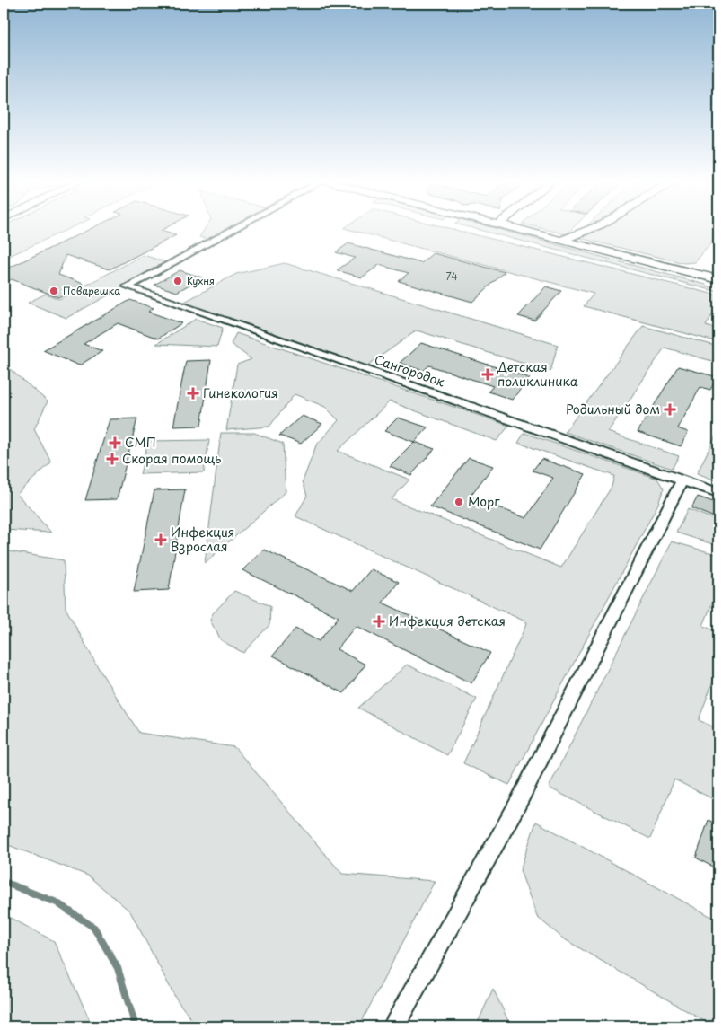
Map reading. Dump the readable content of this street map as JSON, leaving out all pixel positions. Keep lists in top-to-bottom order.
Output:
{
  "streets": {
    "street": ["Сангородок"]
  },
  "places": {
    "other": ["Кухня", "Поварешка", "Морг"],
    "health": [
      "Детская поликлиника",
      "Гинекология",
      "Родильный дом",
      "СМП",
      "Скорая помощь",
      "Инфекция Взрослая",
      "Инфекция детская"
    ]
  },
  "house_numbers": ["74"]
}
